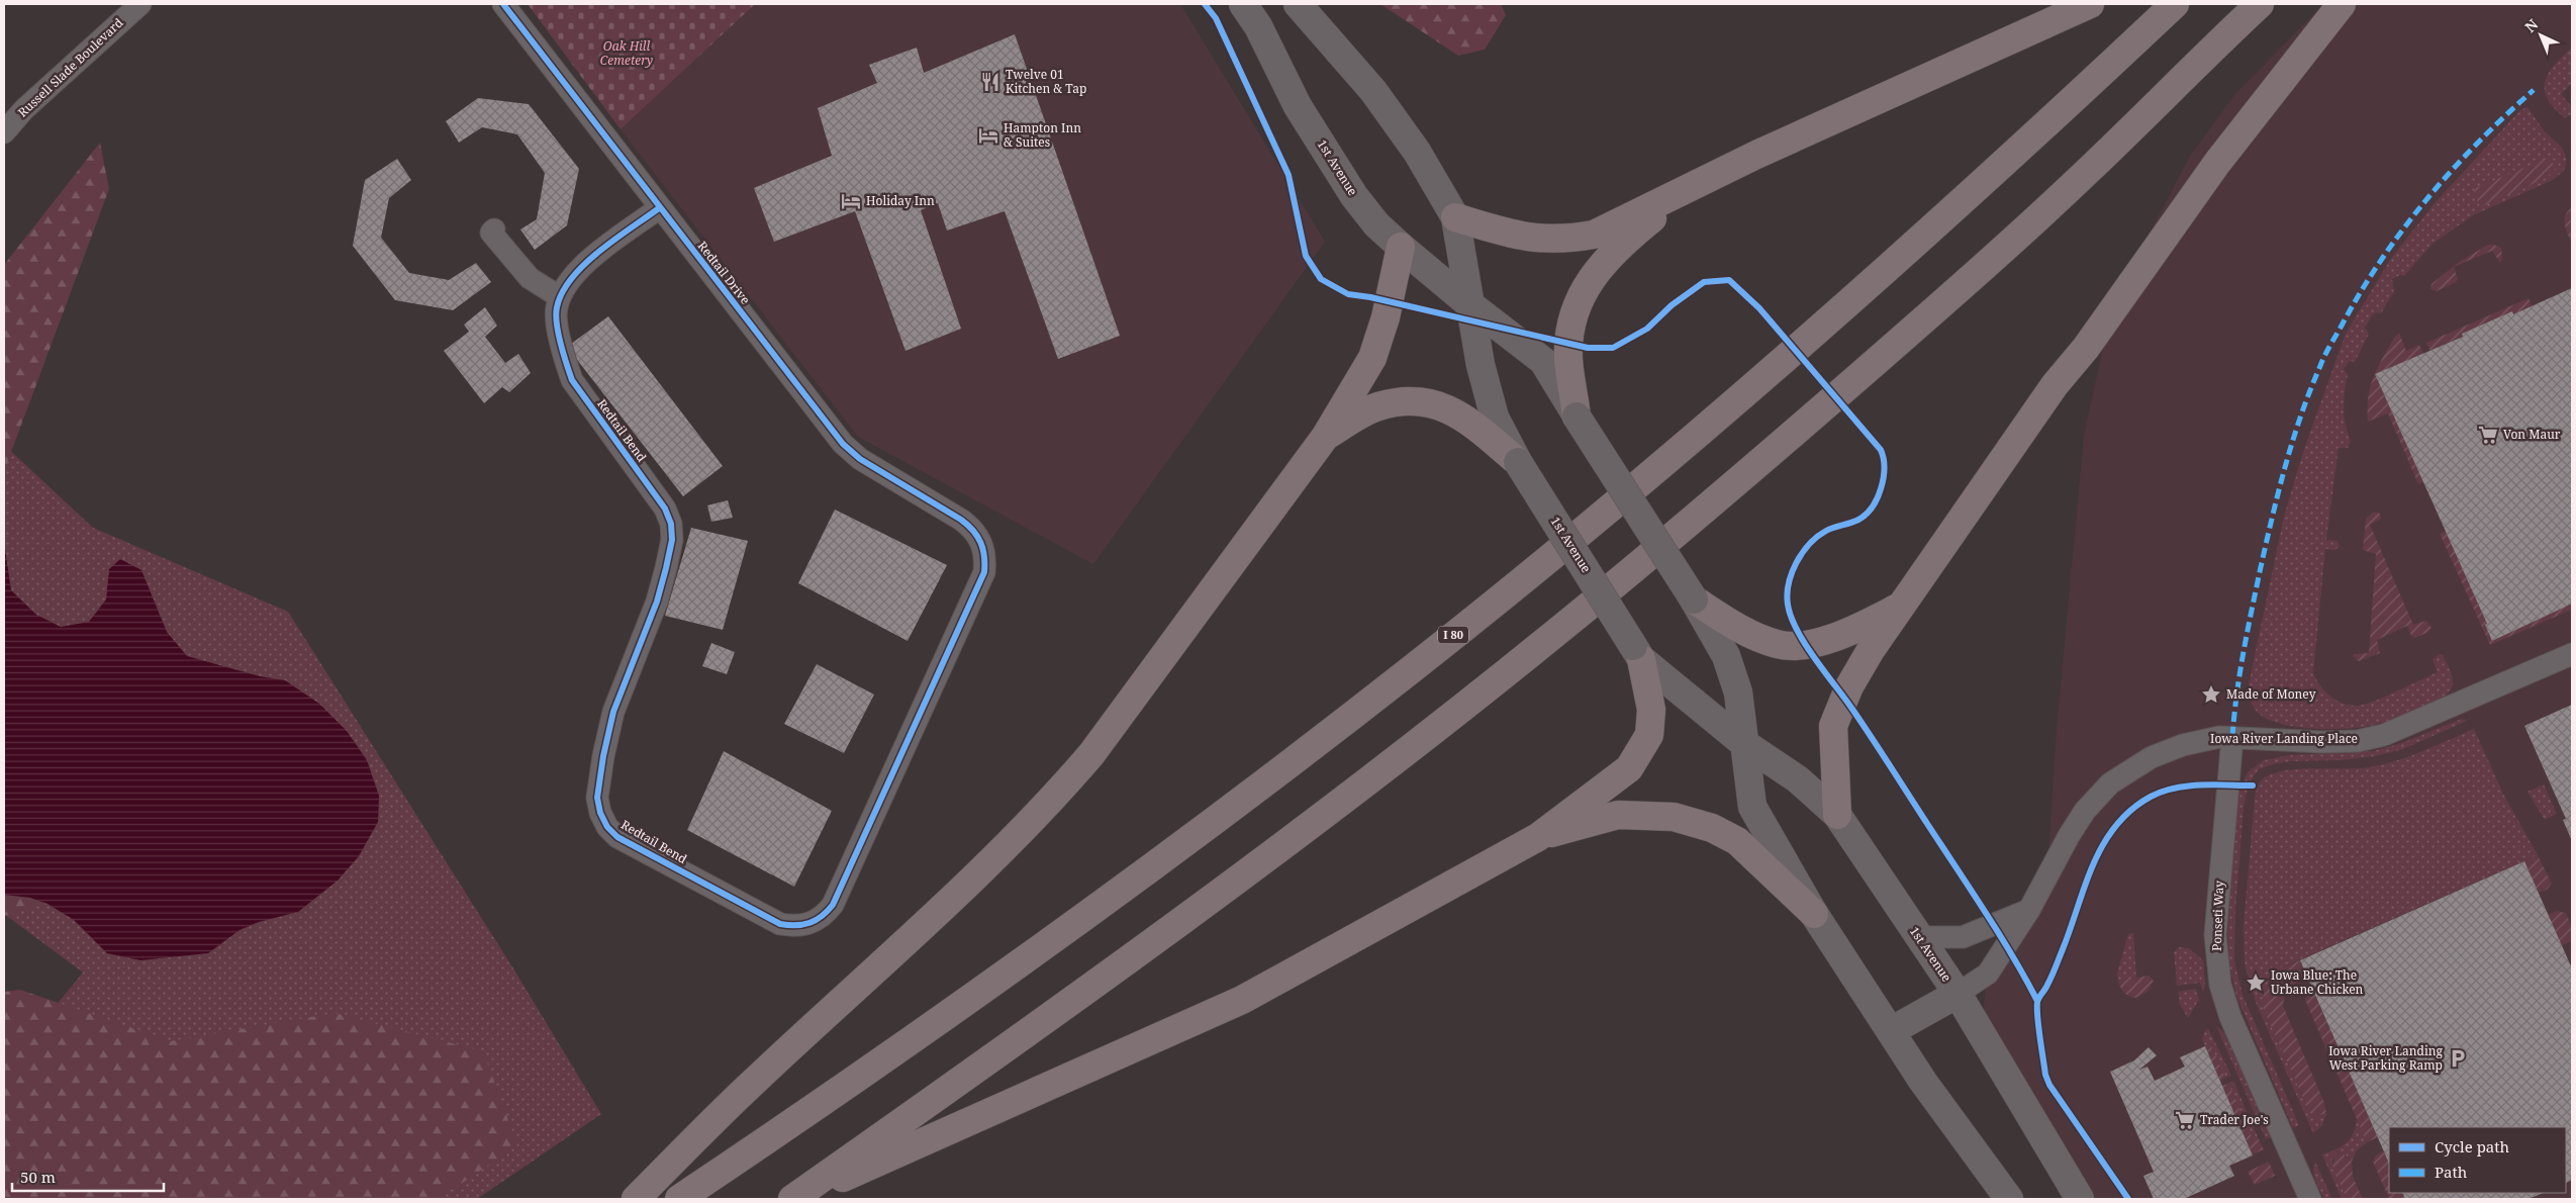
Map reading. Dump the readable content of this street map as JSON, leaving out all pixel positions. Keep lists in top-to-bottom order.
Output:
{
  "streets": {
    "highway": ["I 80"],
    "main road": ["1st Avenue"],
    "street": [
      "Russell Slade Boulevard",
      "Redtail Drive",
      "Redtail Bend",
      "Iowa River Landing Place",
      "Ponseti Way"
    ]
  },
  "crossings": [
    ["1st Avenue", "Iowa River Landing Place"],
    ["Redtail Drive", "Redtail Bend"],
    ["Iowa River Landing Place", "Ponseti Way"]
  ],
  "parks": ["Oak Hill Cemetery"],
  "places": {
    "restaurant": ["Twelve 01 Kitchen & Tap"],
    "hotel": ["Hampton Inn & Suites", "Holiday Inn"],
    "supermarket": ["Von Maur", "Trader Joe's"],
    "place": ["Made of Money", "Iowa Blue: The Urbane Chicken"],
    "parking": ["Iowa River Landing West Parking Ramp"]
  },
  "legend": ["Cycle path", "Path"],
  "scale_bar": "50 m",
  "north": "top left"
}
